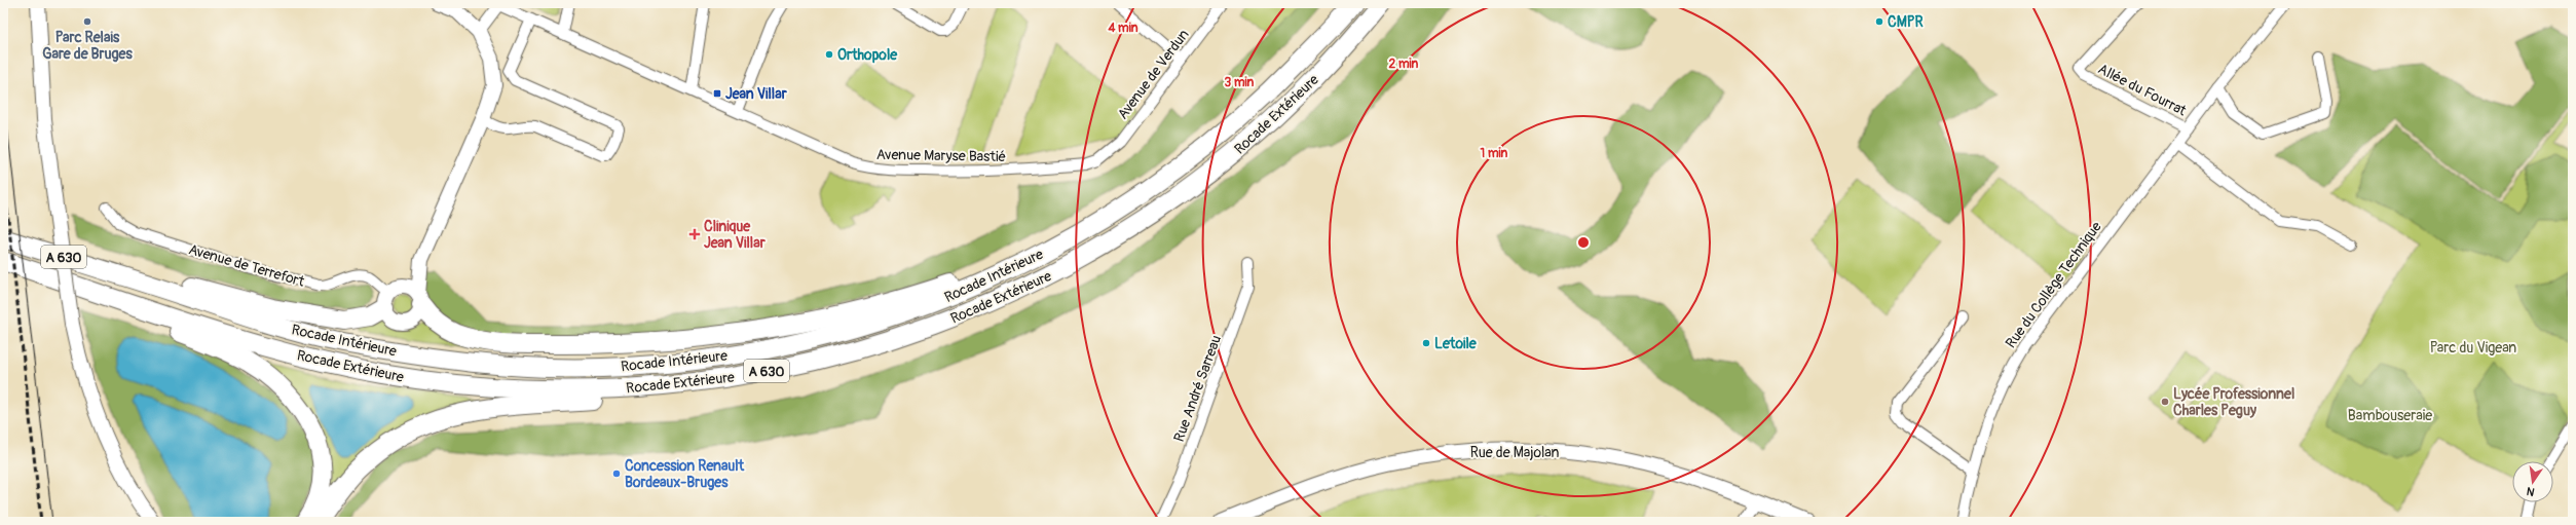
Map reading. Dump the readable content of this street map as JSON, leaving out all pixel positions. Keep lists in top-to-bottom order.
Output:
{
  "streets": {
    "highway": ["Rocade Extérieure", "A 630", "Rocade Intérieure"],
    "main road": ["Rue de Majolan"],
    "street": [
      "Avenue de Verdun",
      "Allée du Fourrat",
      "Avenue Maryse Bastié",
      "Avenue de Terrefort",
      "Rue du Collège Technique",
      "Rue André Sarreau"
    ]
  },
  "crossings": [
    ["Avenue de Verdun", "Avenue Maryse Bastié"],
    ["Allée du Fourrat", "Rue du Collège Technique"]
  ],
  "parks": ["Parc du Vigean", "Bambouseraie"],
  "places": {
    "other": [
      "Parc Relais Gare de Bruges",
      "CMPR",
      "Orthopole",
      "Letoile",
      "Lycée Professionnel Charles Peguy",
      "Concession Renault Bordeaux-Bruges"
    ],
    "transit": ["Jean Villar"],
    "health": ["Clinique Jean Villar"]
  },
  "north": "bottom",
  "rings": [
    "4 min",
    "2 min",
    "3 min",
    "1 min"
  ]
}
